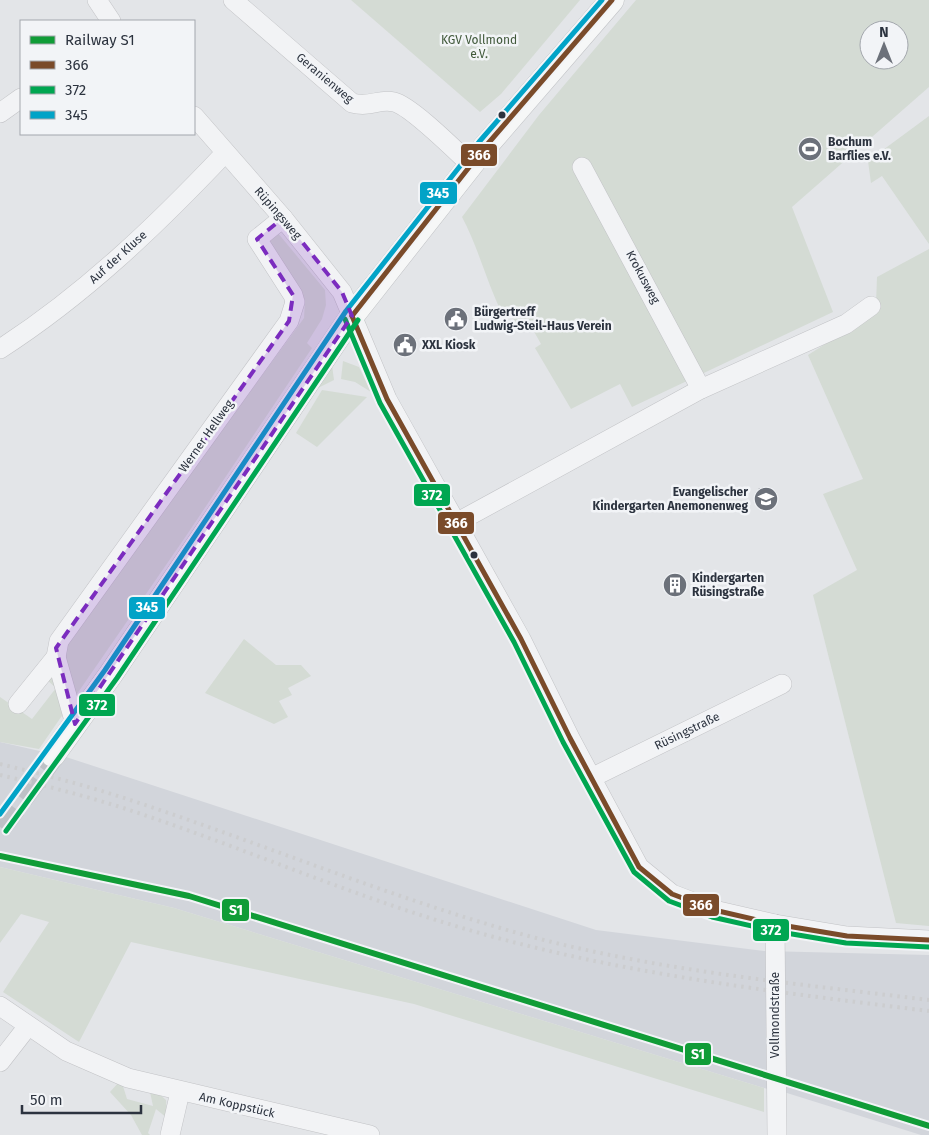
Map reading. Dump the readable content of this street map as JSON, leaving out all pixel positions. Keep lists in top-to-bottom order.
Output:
{
  "streets": {
    "street": [
      "Geranienweg",
      "Rüpingsweg",
      "Auf der Kluse",
      "Krokusweg",
      "Werner Hellweg",
      "Rüsingstraße",
      "Vollmondstraße",
      "Am Koppstück"
    ]
  },
  "crossings": [
    ["Rüpingsweg", "Auf der Kluse"],
    ["Rüpingsweg", "Werner Hellweg"]
  ],
  "parks": ["KGV Vollmond e.V."],
  "places": {
    "sports": ["Bochum Barflies e.V."],
    "public building": ["Bürgertreff Ludwig-Steil-Haus Verein", "XXL Kiosk"],
    "school or university": ["Evangelischer Kindergarten Anemonenweg"],
    "building": ["Kindergarten Rüsingstraße"]
  },
  "lines": [
    "transit line 366",
    "transit line 345",
    "transit line 372",
    "rail line S1"
  ],
  "legend": [
    "Railway S1",
    "366",
    "372",
    "345"
  ],
  "scale_bar": "50 m",
  "north": "top"
}
